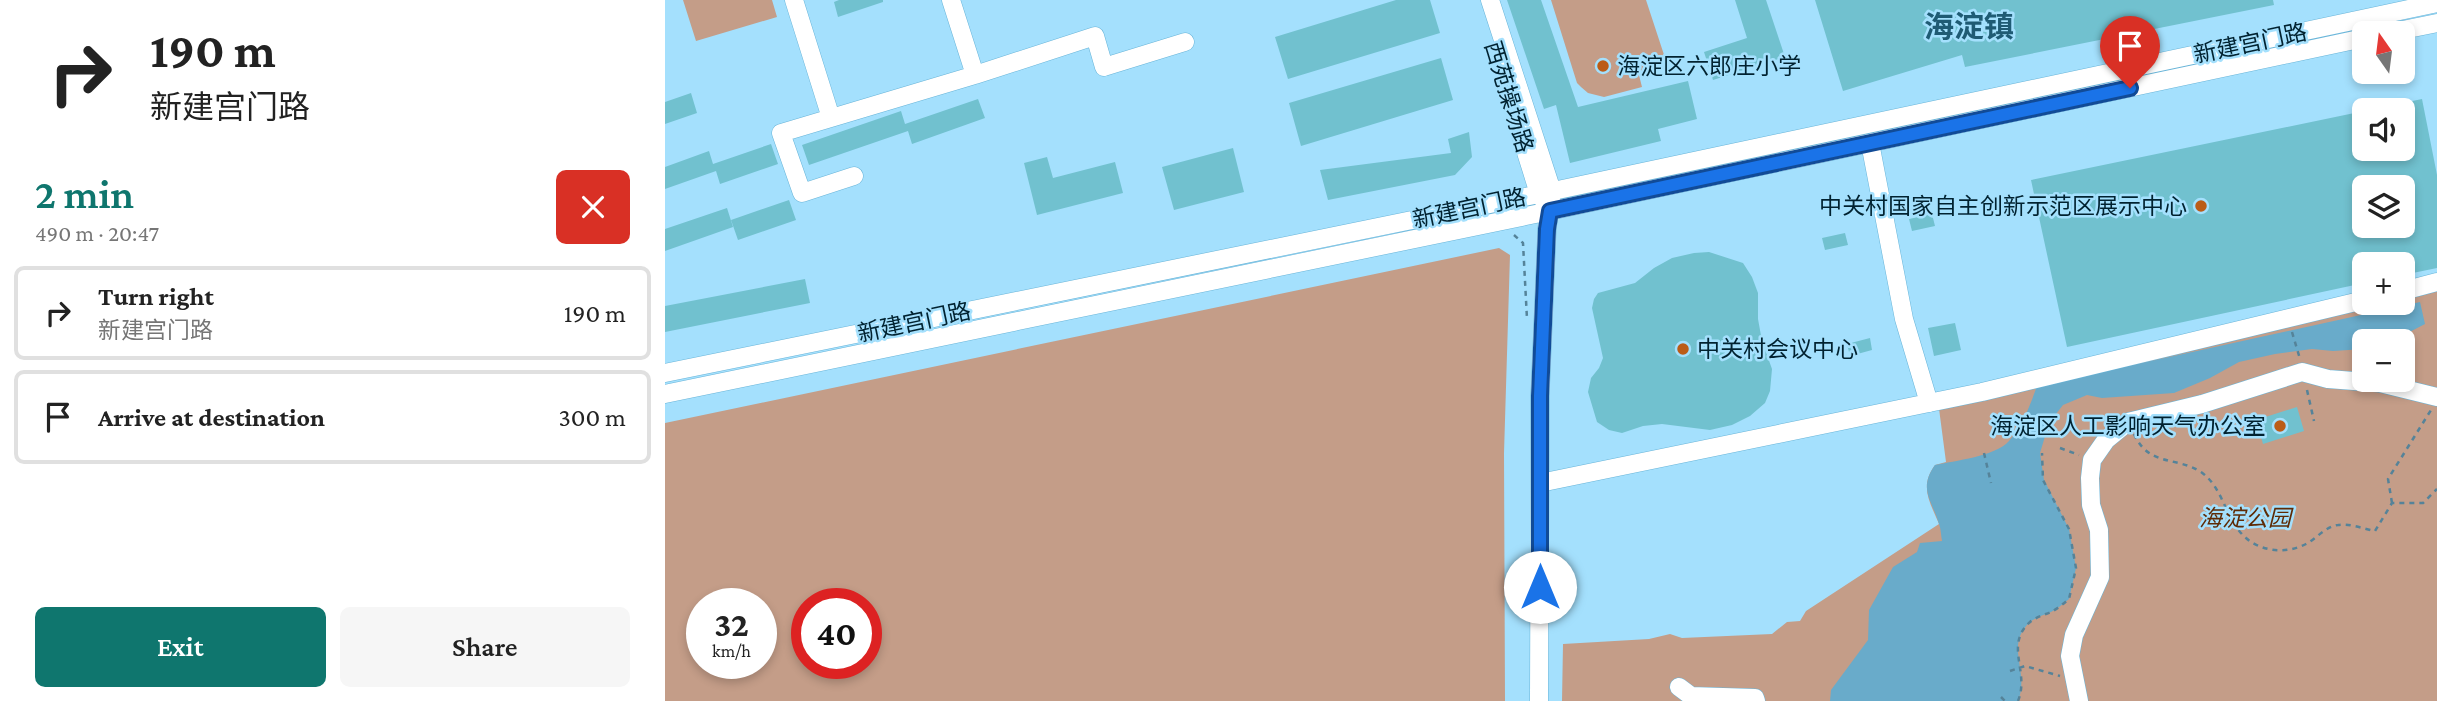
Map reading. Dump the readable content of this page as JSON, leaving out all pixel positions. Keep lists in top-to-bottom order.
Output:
{
  "streets": {
    "street": ["新建宫门路", "西苑操场路"]
  },
  "crossings": [
    ["新建宫门路", "西苑操场路"]
  ],
  "districts": ["海淀镇"],
  "parks": ["海淀公园"],
  "places": [
    "海淀区六郎庄小学",
    "中关村国家自主创新示范区展示中心",
    "中关村会议中心",
    "海淀区人工影响天气办公室"
  ],
  "north": "top",
  "page": {
    "turn": ["190 m", "新建宫门路"],
    "map_buttons": ["+", "−"],
    "heading": ["2 min", "490 m · 20:47"],
    "list": [
      {
        "name": "Turn right",
        "note": "新建宫门路",
        "value": "190 m"
      },
      {
        "name": "Arrive at destination",
        "value": "300 m"
      }
    ],
    "speed": "32 km/h",
    "limit": "40",
    "buttons": ["Exit", "Share"]
  }
}
